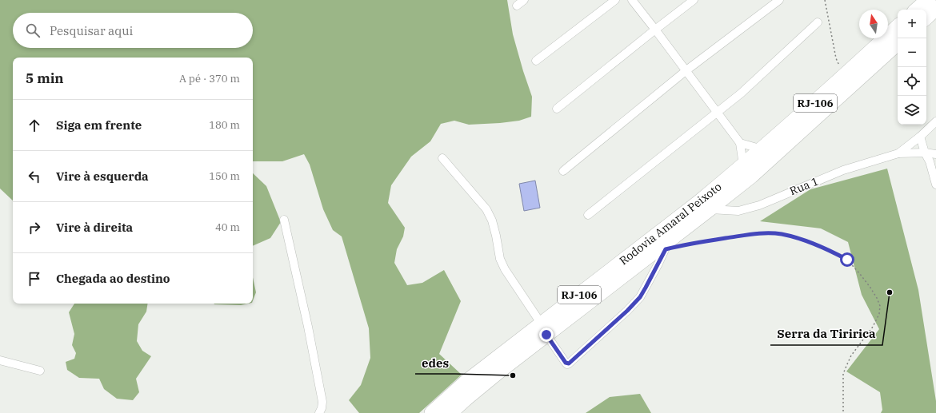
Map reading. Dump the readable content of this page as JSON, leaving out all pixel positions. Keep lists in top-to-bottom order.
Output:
{
  "streets": {
    "highway": ["RJ-106", "Rodovia Amaral Peixoto"],
    "street": ["Rua 1"]
  },
  "crossings": [
    ["Rua 1", "Rodovia Amaral Peixoto"]
  ],
  "places": ["Serra da Tiririca", "edes"],
  "north": "top",
  "page": {
    "map_buttons": ["+", "−"],
    "search": "Pesquisar aqui",
    "heading": ["5 min", "A pé · 370 m"],
    "list": [
      ["Siga em frente", "180 m"],
      ["Vire à esquerda", "150 m"],
      ["Vire à direita", "40 m"],
      "Chegada ao destino"
    ]
  }
}
